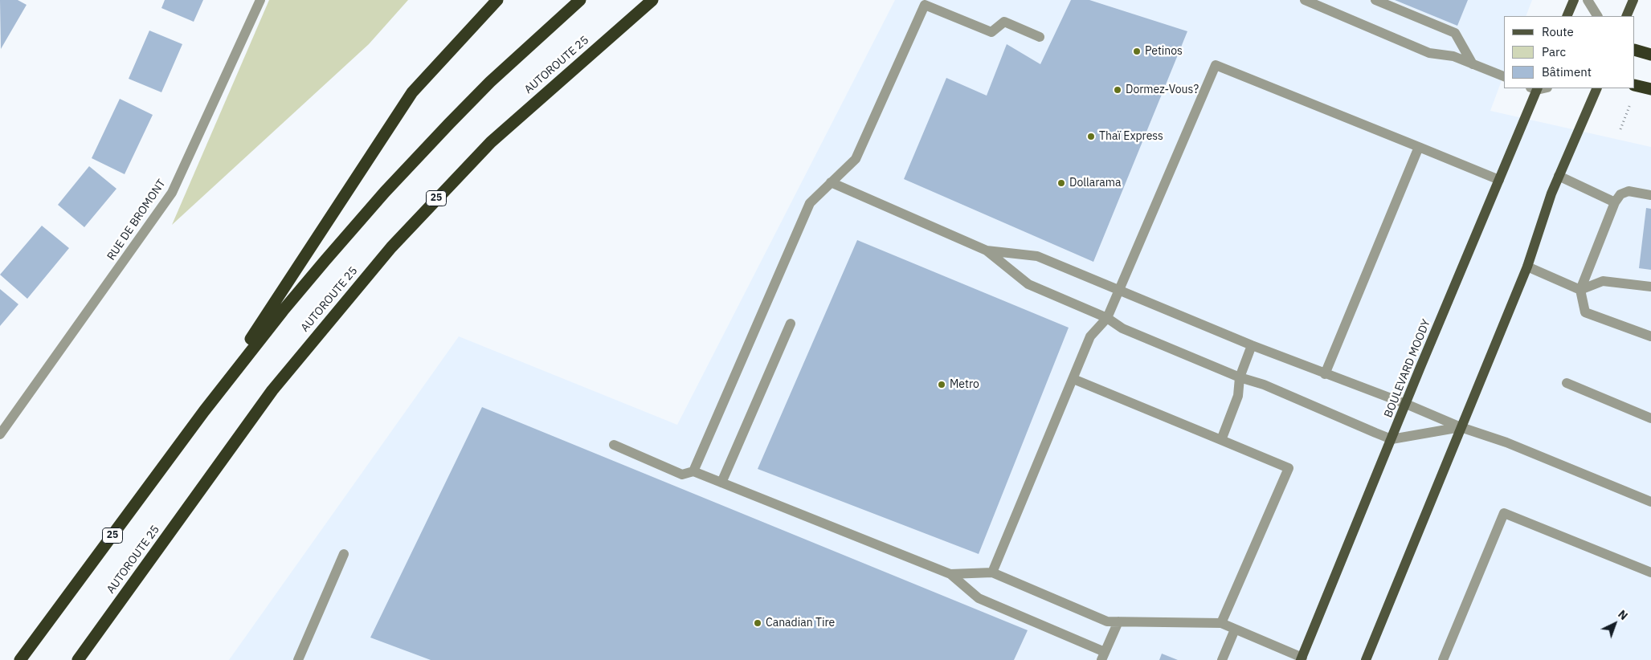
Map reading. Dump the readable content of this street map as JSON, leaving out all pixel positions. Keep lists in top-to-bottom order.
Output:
{
  "streets": {
    "highway": ["AUTOROUTE 25", "25"],
    "main road": ["BOULEVARD MOODY"],
    "street": ["RUE DE BROMONT"]
  },
  "places": [
    "Petinos",
    "Dormez-Vous?",
    "Thaï Express",
    "Dollarama",
    "Metro",
    "Canadian Tire"
  ],
  "legend": ["Route", "Parc", "Bâtiment"],
  "north": "top right"
}
